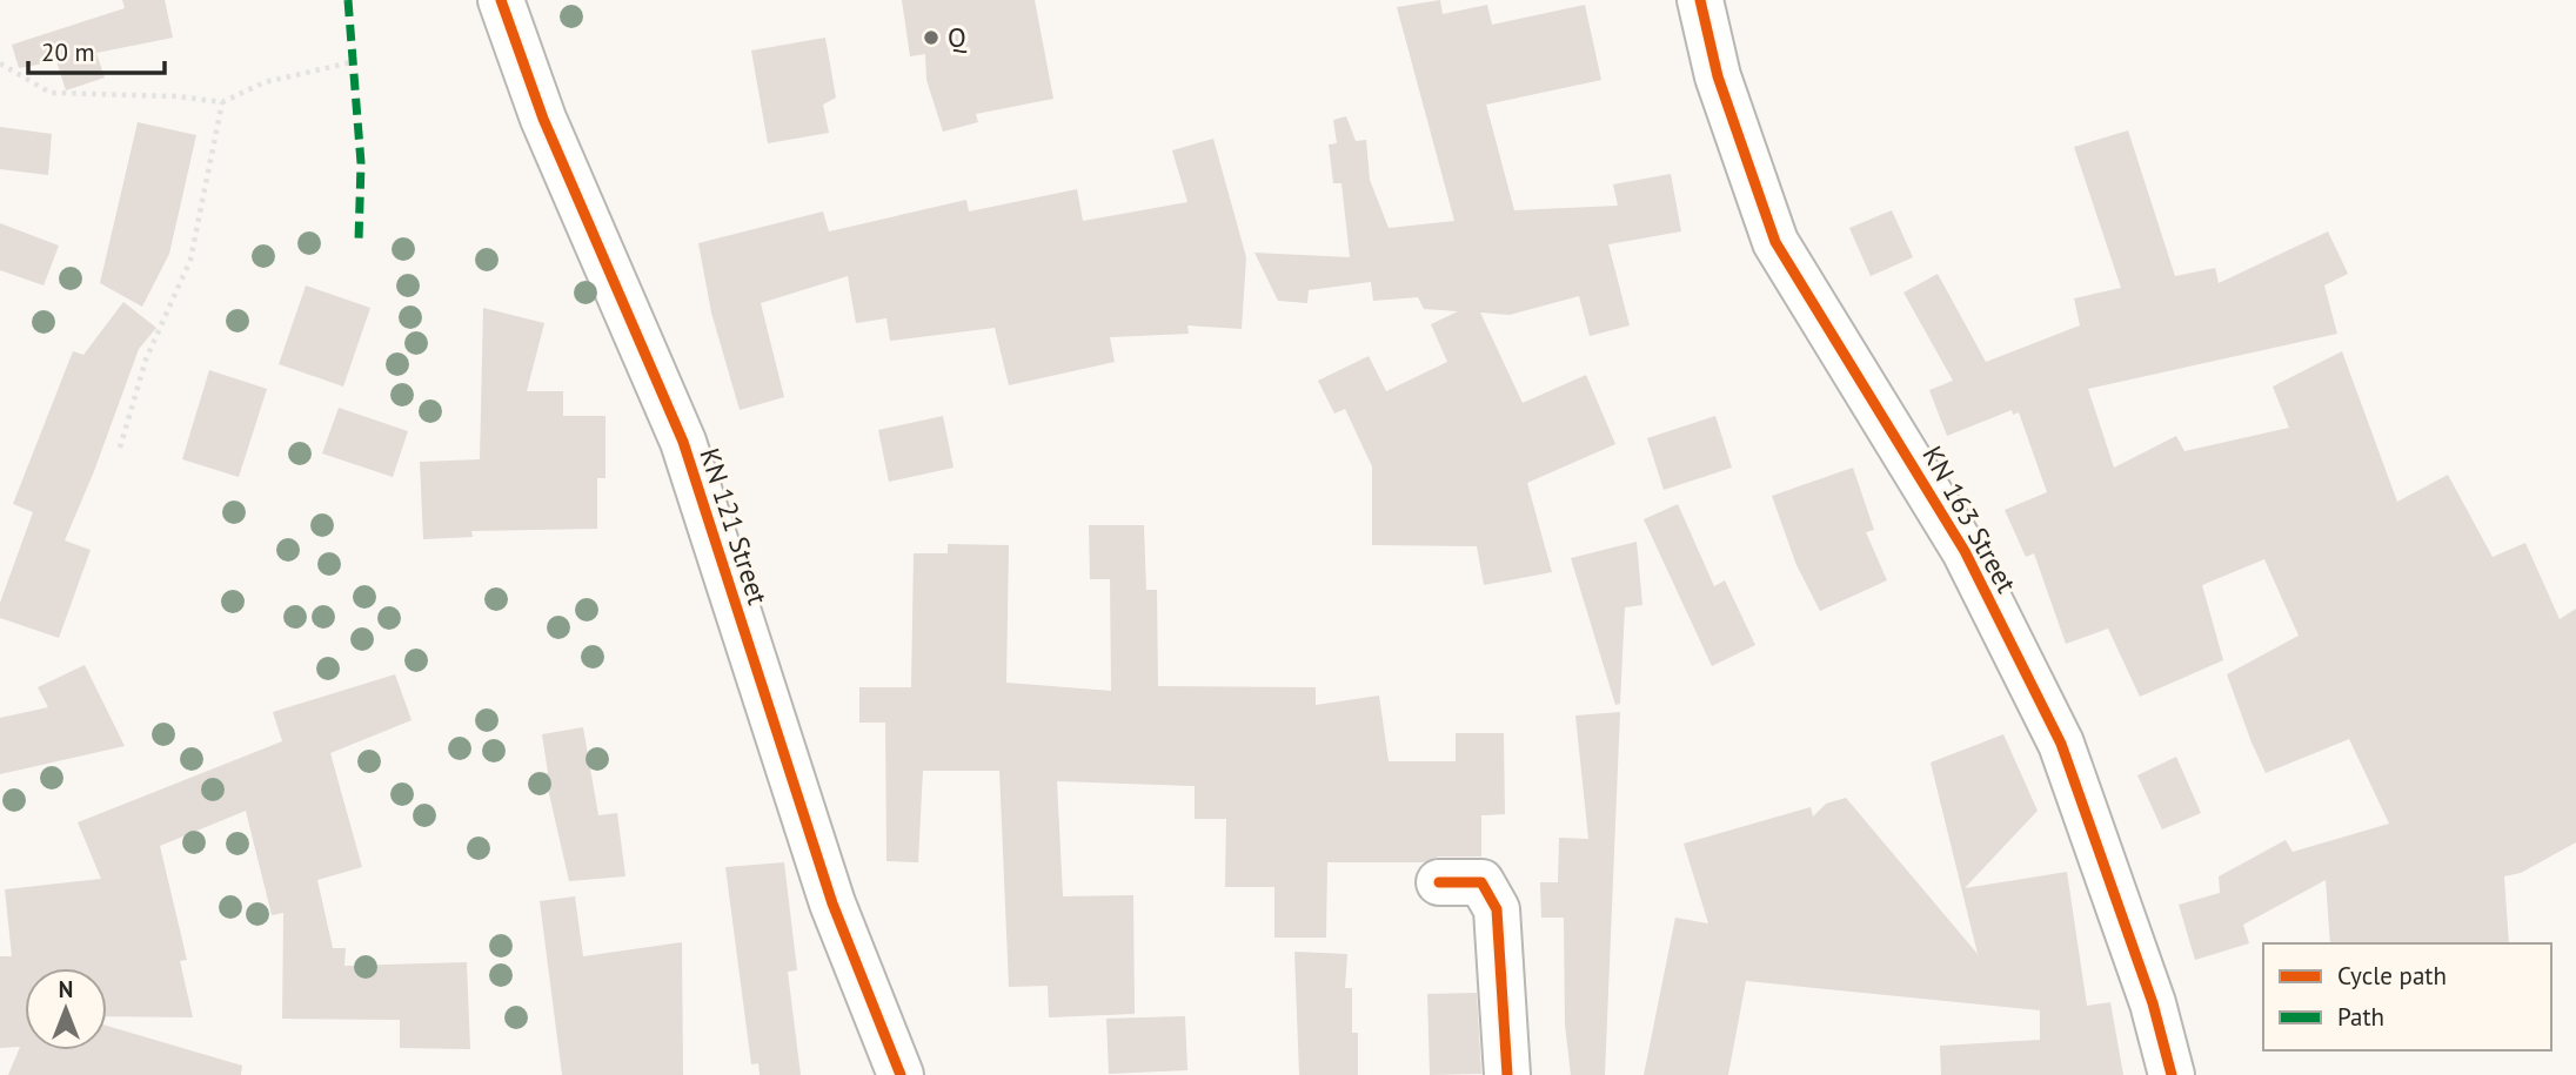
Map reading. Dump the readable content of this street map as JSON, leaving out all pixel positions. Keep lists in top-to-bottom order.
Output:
{
  "streets": {
    "street": ["KN 163 Street", "KN 121 Street"]
  },
  "places": ["Q"],
  "legend": ["Cycle path", "Path"],
  "scale_bar": "20 m",
  "north": "top"
}
